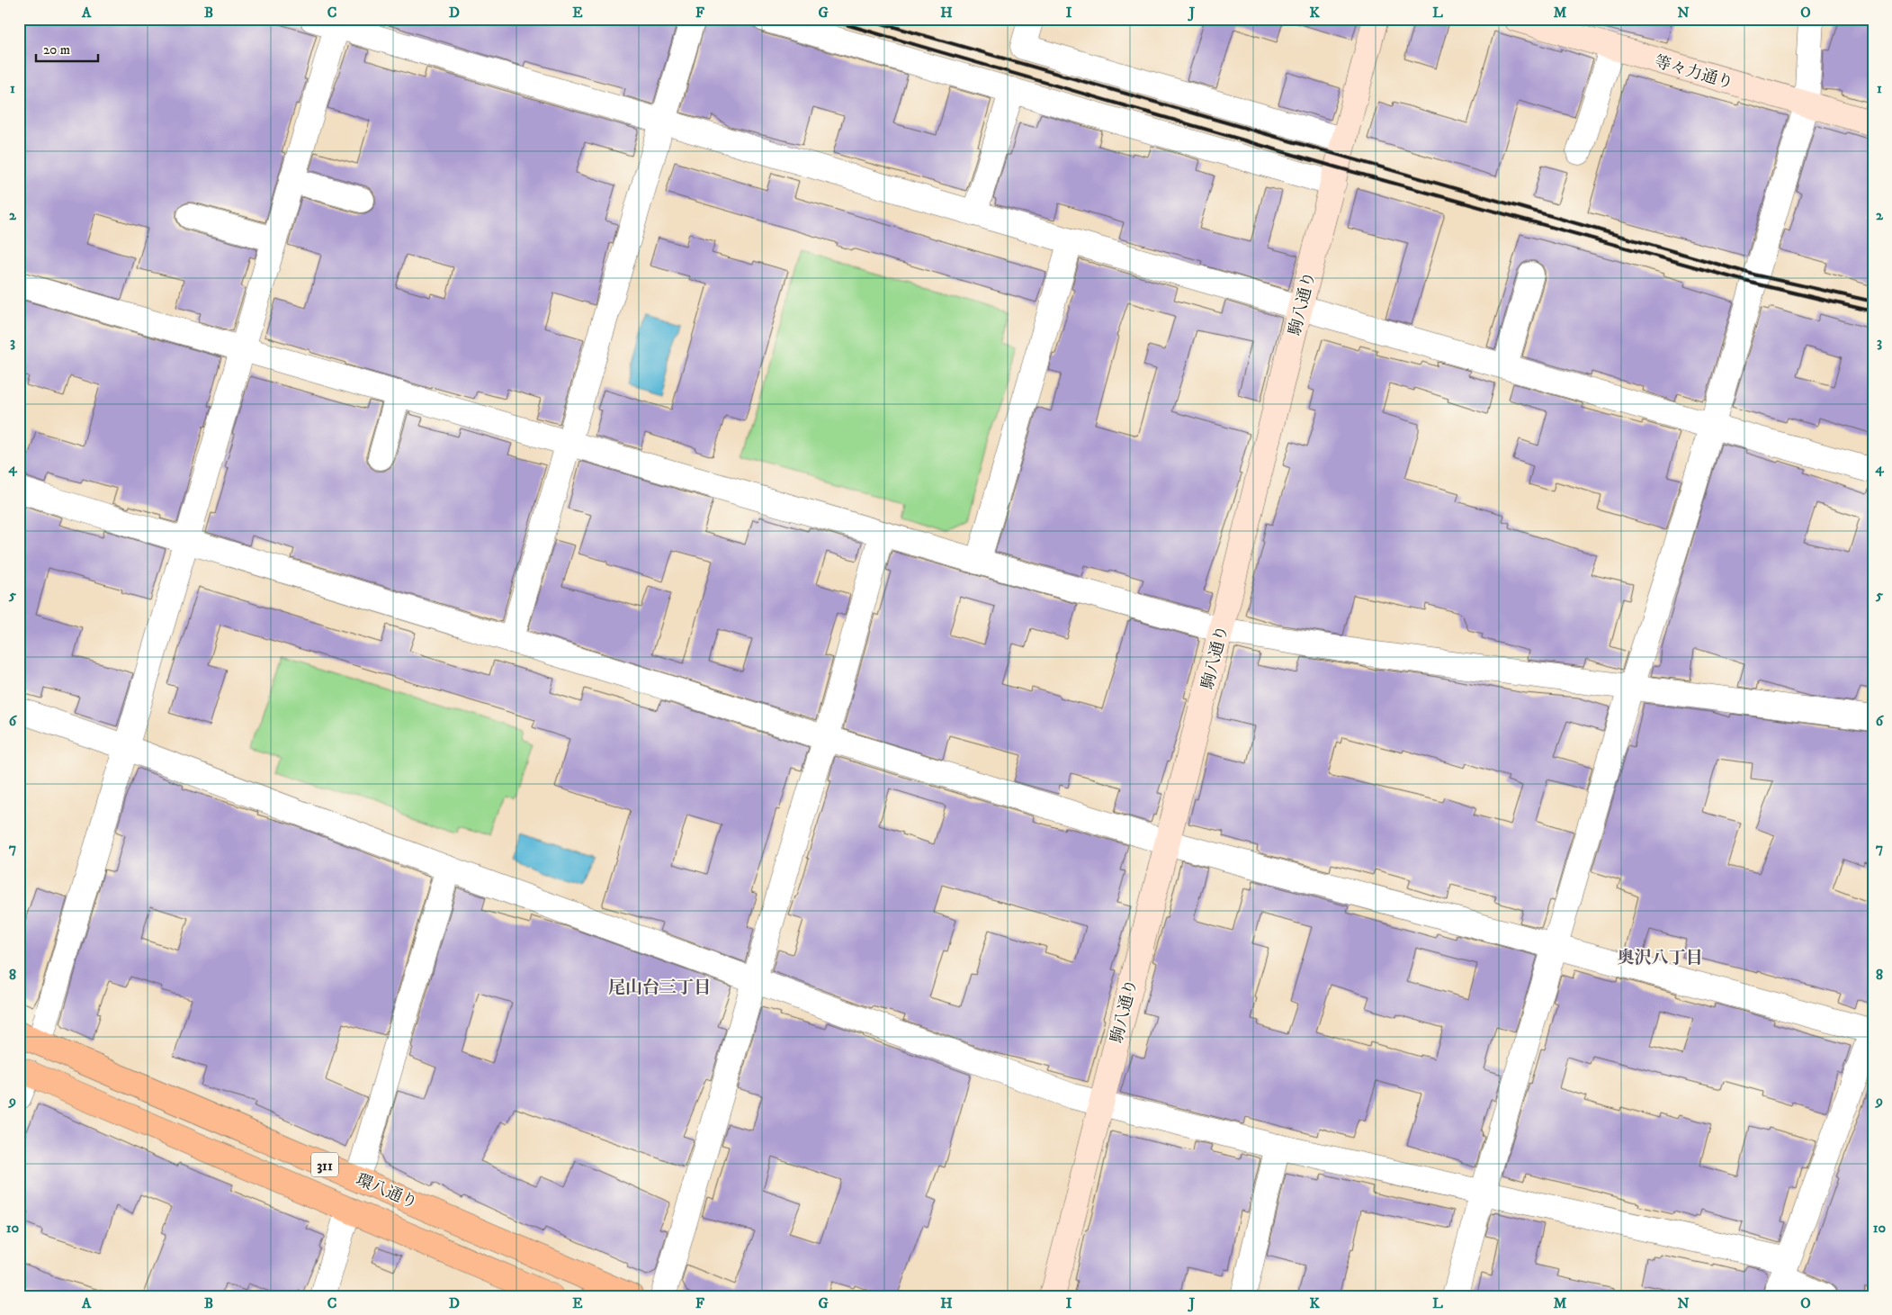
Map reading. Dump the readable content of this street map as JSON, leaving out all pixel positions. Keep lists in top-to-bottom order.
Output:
{
  "streets": {
    "main road": ["311", "環八通り"],
    "street": ["等々力通り", "駒八通り"]
  },
  "districts": ["奥沢八丁目", "尾山台三丁目"],
  "scale_bar": "20 m",
  "grid": {
    "columns": [
      "A",
      "B",
      "C",
      "D",
      "E",
      "F",
      "G",
      "H",
      "I",
      "J",
      "K",
      "L",
      "M",
      "N",
      "O"
    ],
    "rows": [
      "1",
      "2",
      "3",
      "4",
      "5",
      "6",
      "7",
      "8",
      "9",
      "10"
    ]
  }
}
